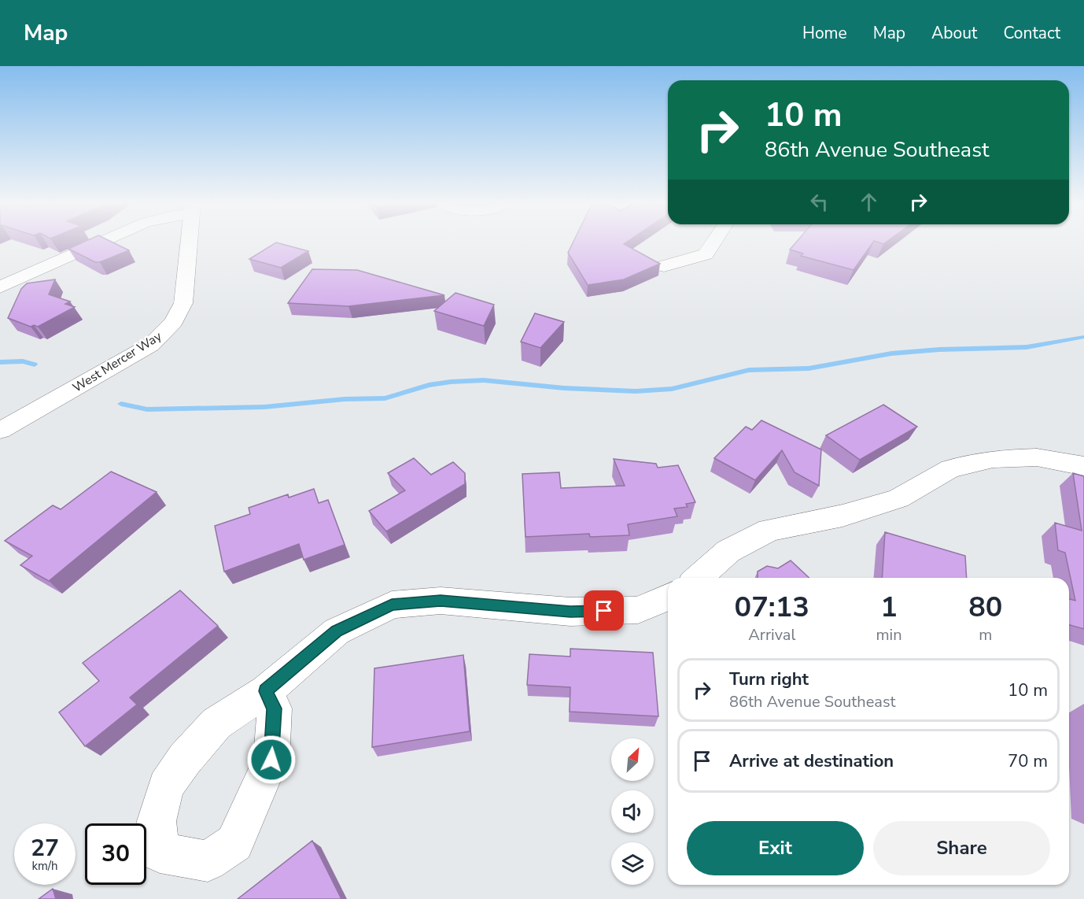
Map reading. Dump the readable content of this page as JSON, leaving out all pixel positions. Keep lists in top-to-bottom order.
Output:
{
  "streets": {
    "street": ["West Mercer Way"]
  },
  "north": "top right",
  "page": {
    "header": "Map",
    "nav": [
      "Home",
      "Map",
      "About",
      "Contact"
    ],
    "turn": ["10 m", "86th Avenue Southeast"],
    "eta": [
      "07:13",
      "Arrival",
      "1",
      "min",
      "80",
      "m"
    ],
    "list": [
      {
        "name": "Turn right",
        "note": "86th Avenue Southeast",
        "value": "10 m"
      },
      {
        "name": "Arrive at destination",
        "value": "70 m"
      }
    ],
    "buttons": ["Exit", "Share"],
    "speed": "27 km/h",
    "limit": "30"
  }
}
